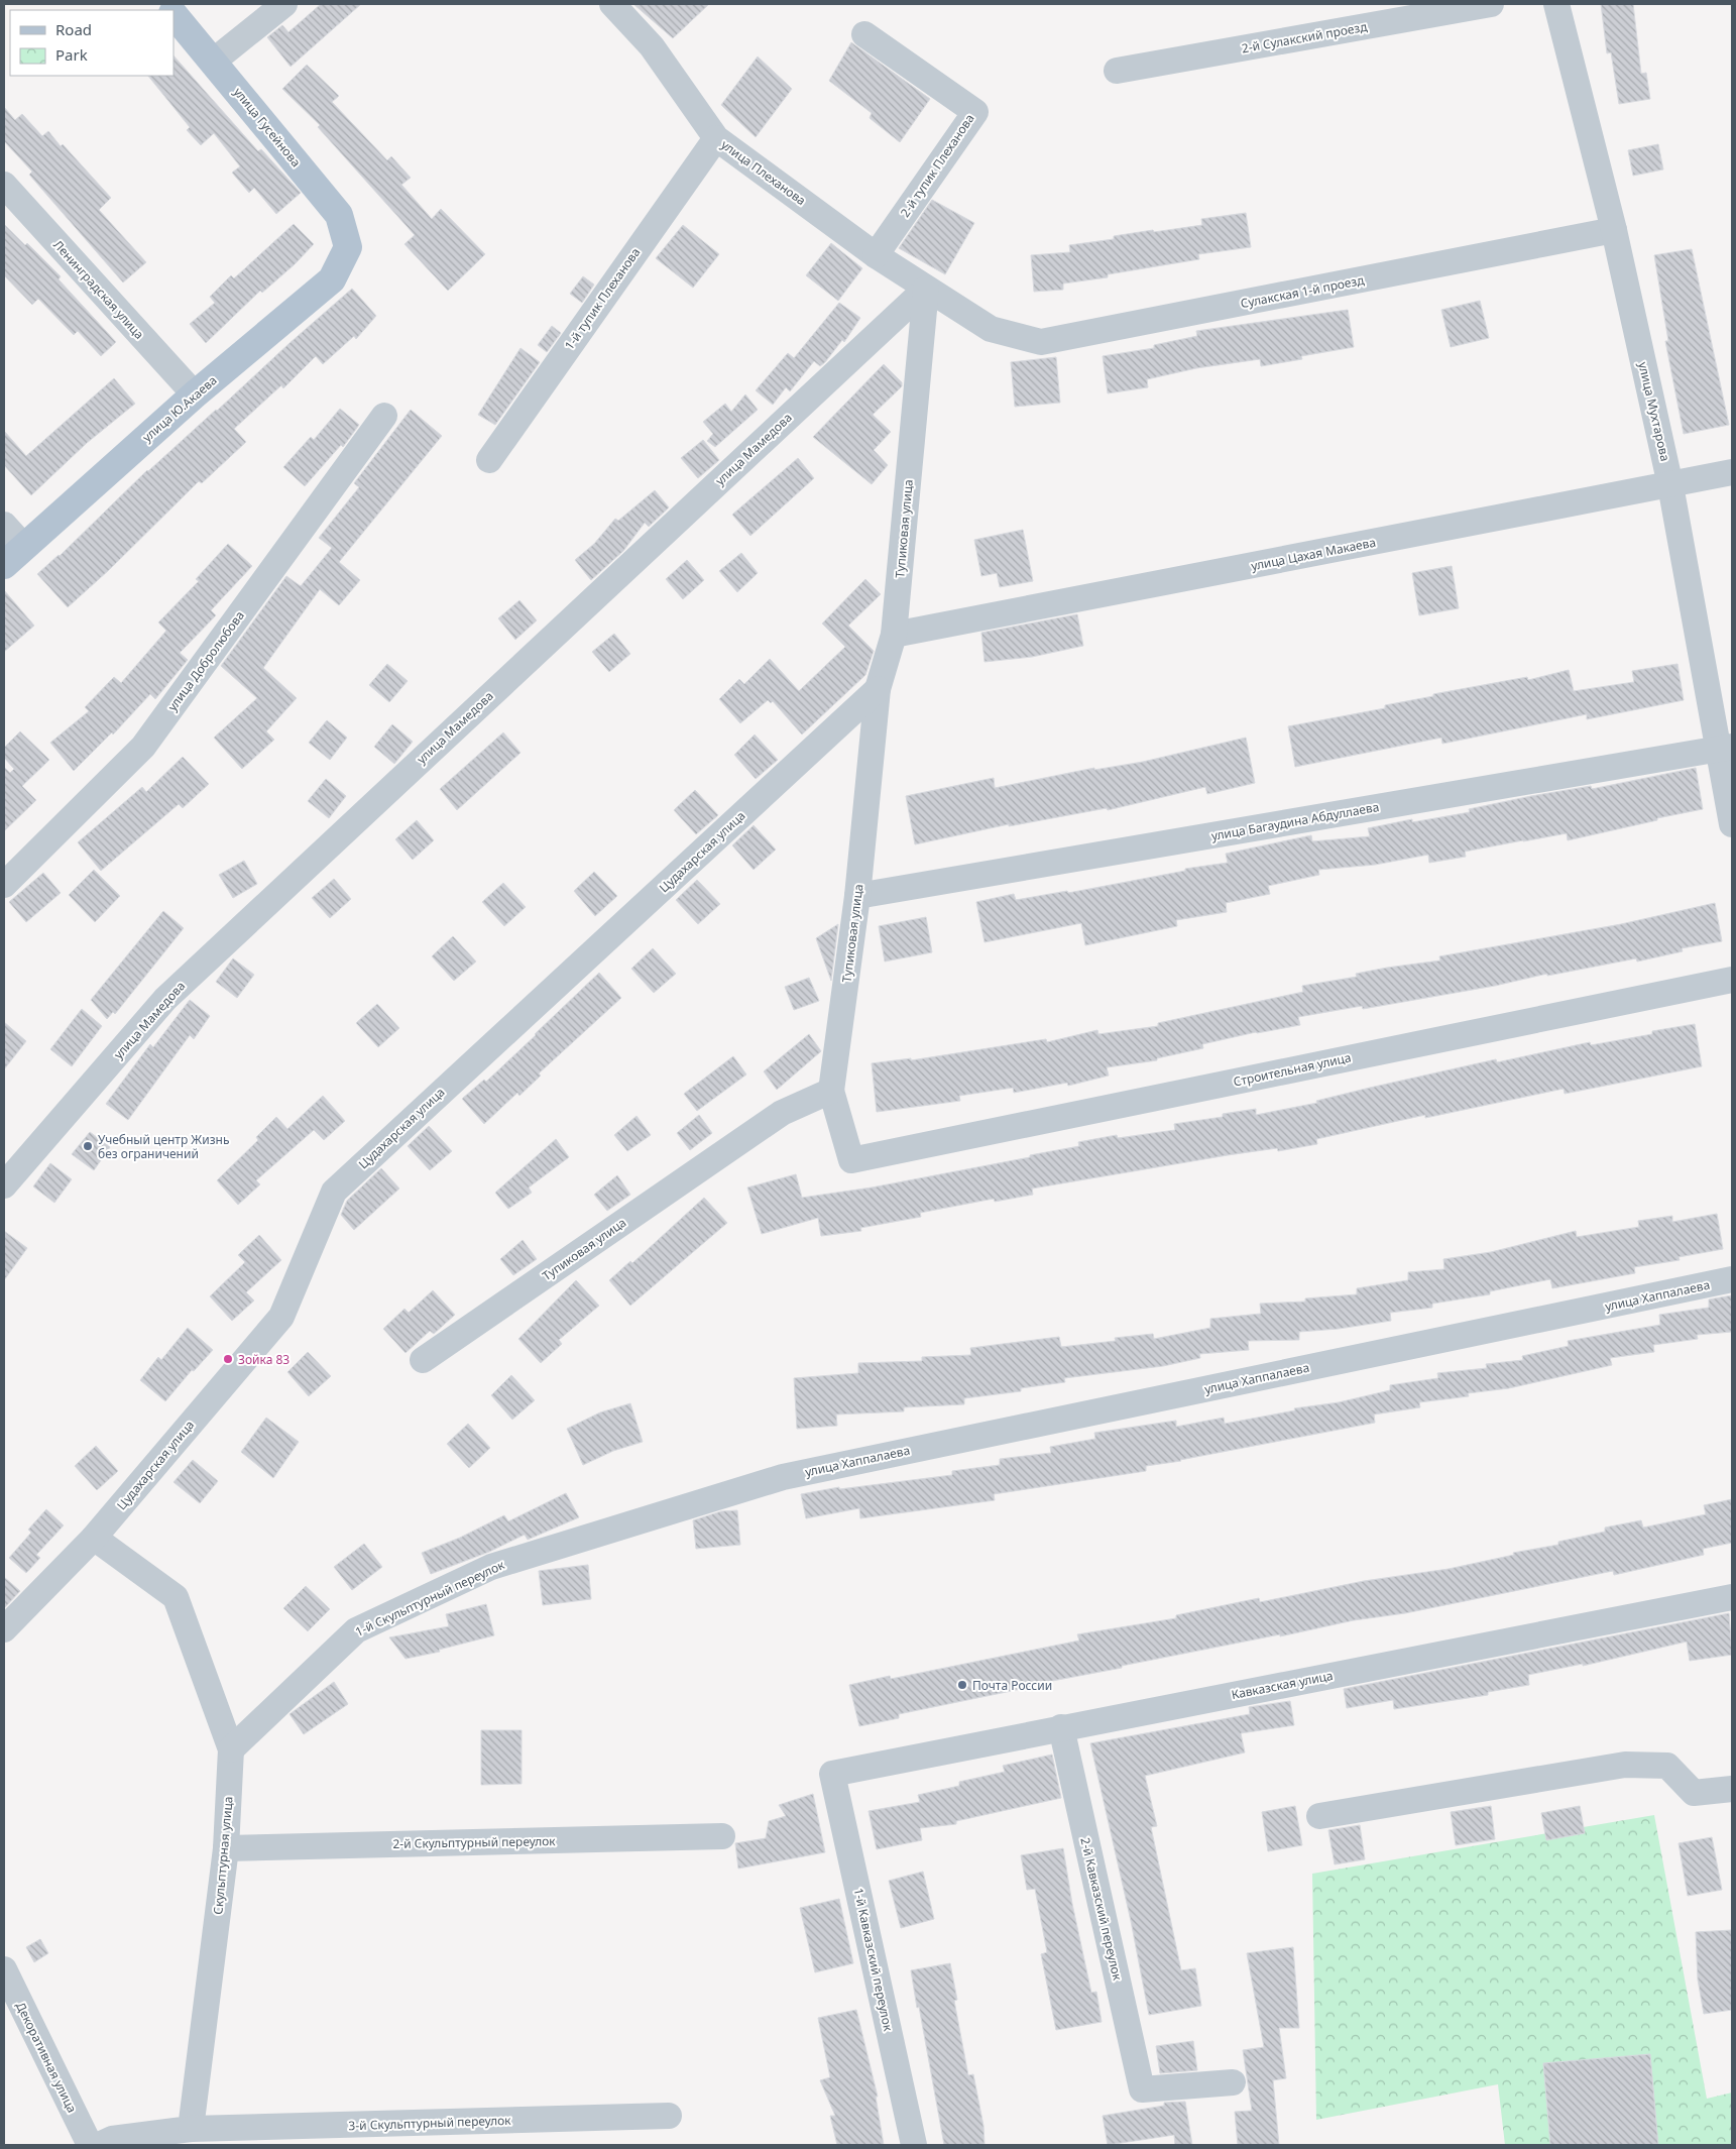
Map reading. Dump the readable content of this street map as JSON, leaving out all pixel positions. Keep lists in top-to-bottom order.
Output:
{
  "streets": {
    "main road": ["улица Гусейнова", "улица Ю.Акаева"],
    "street": [
      "2-й Сулакский проезд",
      "2-й тупик Плеханова",
      "улица Плеханова",
      "Ленинградская улица",
      "Сулакская 1-й проезд",
      "1-й тупик Плеханова",
      "улица Мухтарова",
      "улица Мамедова",
      "Тупиковая улица",
      "улица Цахая Макаева",
      "улица Добролюбова",
      "улица Багаудина Абдуллаева",
      "Цудахарская улица",
      "Строительная улица",
      "улица Хаппалаева",
      "1-й Скульптурный переулок",
      "Кавказская улица",
      "2-й Скульптурный переулок",
      "Скульптурная улица",
      "2-й Кавказский переулок",
      "1-й Кавказский переулок",
      "Декоративная улица",
      "3-й Скульптурный переулок"
    ]
  },
  "crossings": [
    ["улица Гусейнова", "улица Ю.Акаева"],
    ["2-й тупик Плеханова", "улица Плеханова"],
    ["улица Плеханова", "Сулакская 1-й проезд"],
    ["улица Плеханова", "1-й тупик Плеханова"],
    ["улица Плеханова", "улица Мамедова"],
    ["улица Плеханова", "Тупиковая улица"],
    ["Ленинградская улица", "улица Ю.Акаева"],
    ["Сулакская 1-й проезд", "улица Мухтарова"],
    ["Сулакская 1-й проезд", "улица Мамедова"],
    ["Сулакская 1-й проезд", "Тупиковая улица"],
    ["улица Мухтарова", "улица Цахая Макаева"],
    ["улица Мухтарова", "улица Багаудина Абдуллаева"],
    ["улица Мамедова", "Тупиковая улица"],
    ["Тупиковая улица", "улица Цахая Макаева"],
    ["Тупиковая улица", "улица Багаудина Абдуллаева"],
    ["Тупиковая улица", "Цудахарская улица"],
    ["Тупиковая улица", "Строительная улица"],
    ["Цудахарская улица", "Скульптурная улица"],
    ["улица Хаппалаева", "1-й Скульптурный переулок"],
    ["1-й Скульптурный переулок", "Скульптурная улица"],
    ["Кавказская улица", "2-й Кавказский переулок"],
    ["Кавказская улица", "1-й Кавказский переулок"],
    ["2-й Скульптурный переулок", "Скульптурная улица"],
    ["Скульптурная улица", "3-й Скульптурный переулок"]
  ],
  "places": ["Учебный центр Жизнь без ограничений", "Зойка 83", "Почта России"],
  "legend": ["Road", "Park"]
}
